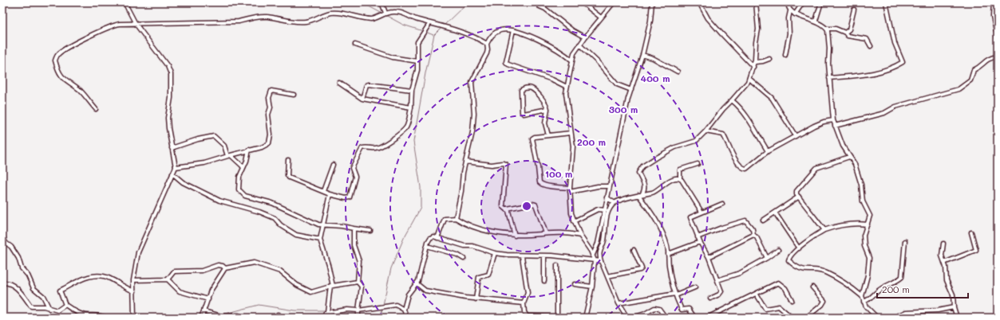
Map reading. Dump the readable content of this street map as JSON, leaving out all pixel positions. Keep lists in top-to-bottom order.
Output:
{
  "scale_bar": "200 m",
  "rings": [
    "400 m",
    "300 m",
    "200 m",
    "100 m"
  ]
}
